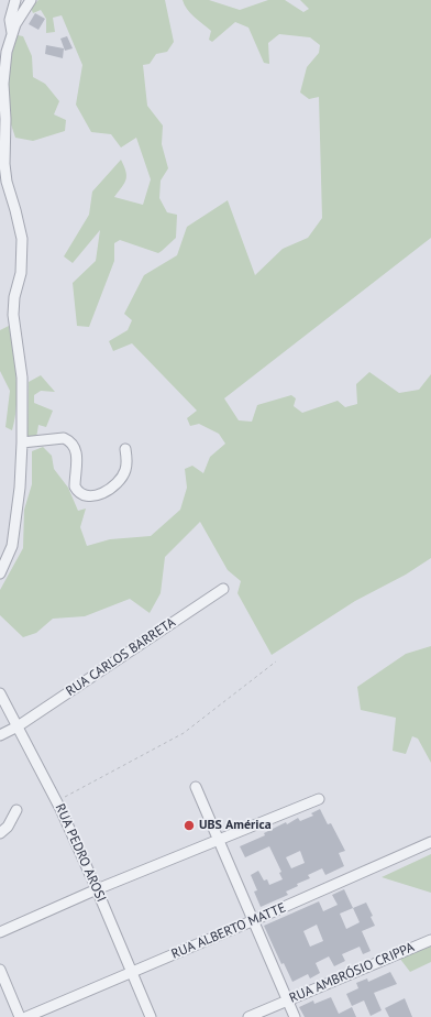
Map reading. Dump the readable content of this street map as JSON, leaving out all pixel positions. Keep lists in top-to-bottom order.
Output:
{
  "streets": {
    "street": [
      "RUA CARLOS BARRETA",
      "RUA PEDRO AROSI",
      "RUA ALBERTO MATTE",
      "RUA AMBRÓSIO CRIPPA"
    ]
  },
  "crossings": [
    ["RUA CARLOS BARRETA", "RUA PEDRO AROSI"],
    ["RUA PEDRO AROSI", "RUA ALBERTO MATTE"]
  ],
  "places": ["UBS América"]
}
